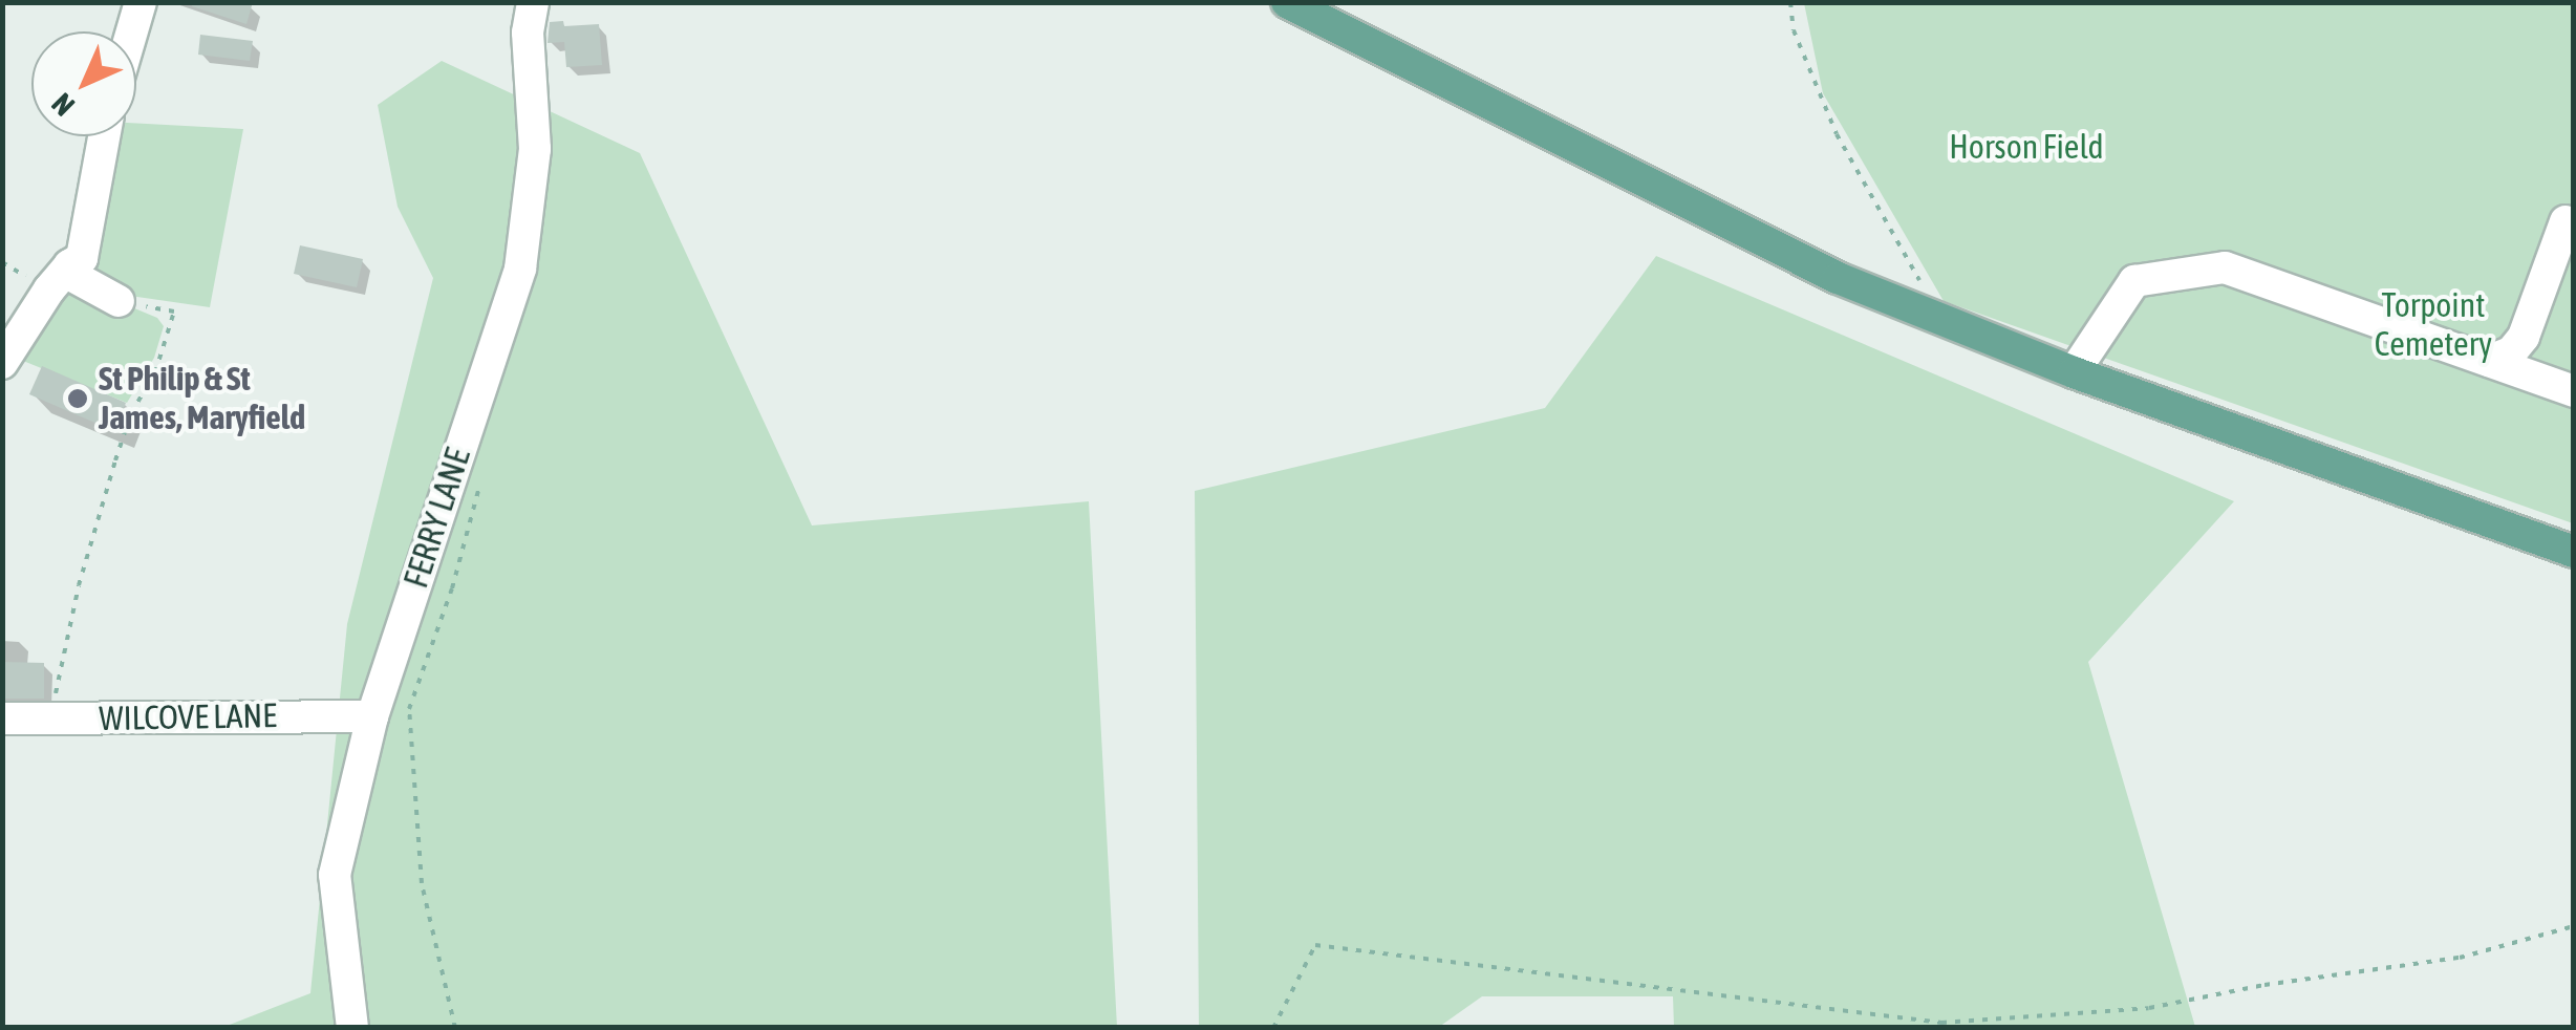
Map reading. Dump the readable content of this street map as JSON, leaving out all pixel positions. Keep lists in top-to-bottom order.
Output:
{
  "streets": {
    "street": ["FERRY LANE", "WILCOVE LANE"]
  },
  "crossings": [
    ["FERRY LANE", "WILCOVE LANE"]
  ],
  "parks": ["Horson Field", "Torpoint Cemetery"],
  "places": ["St Philip & St James, Maryfield"],
  "north": "bottom left"
}
